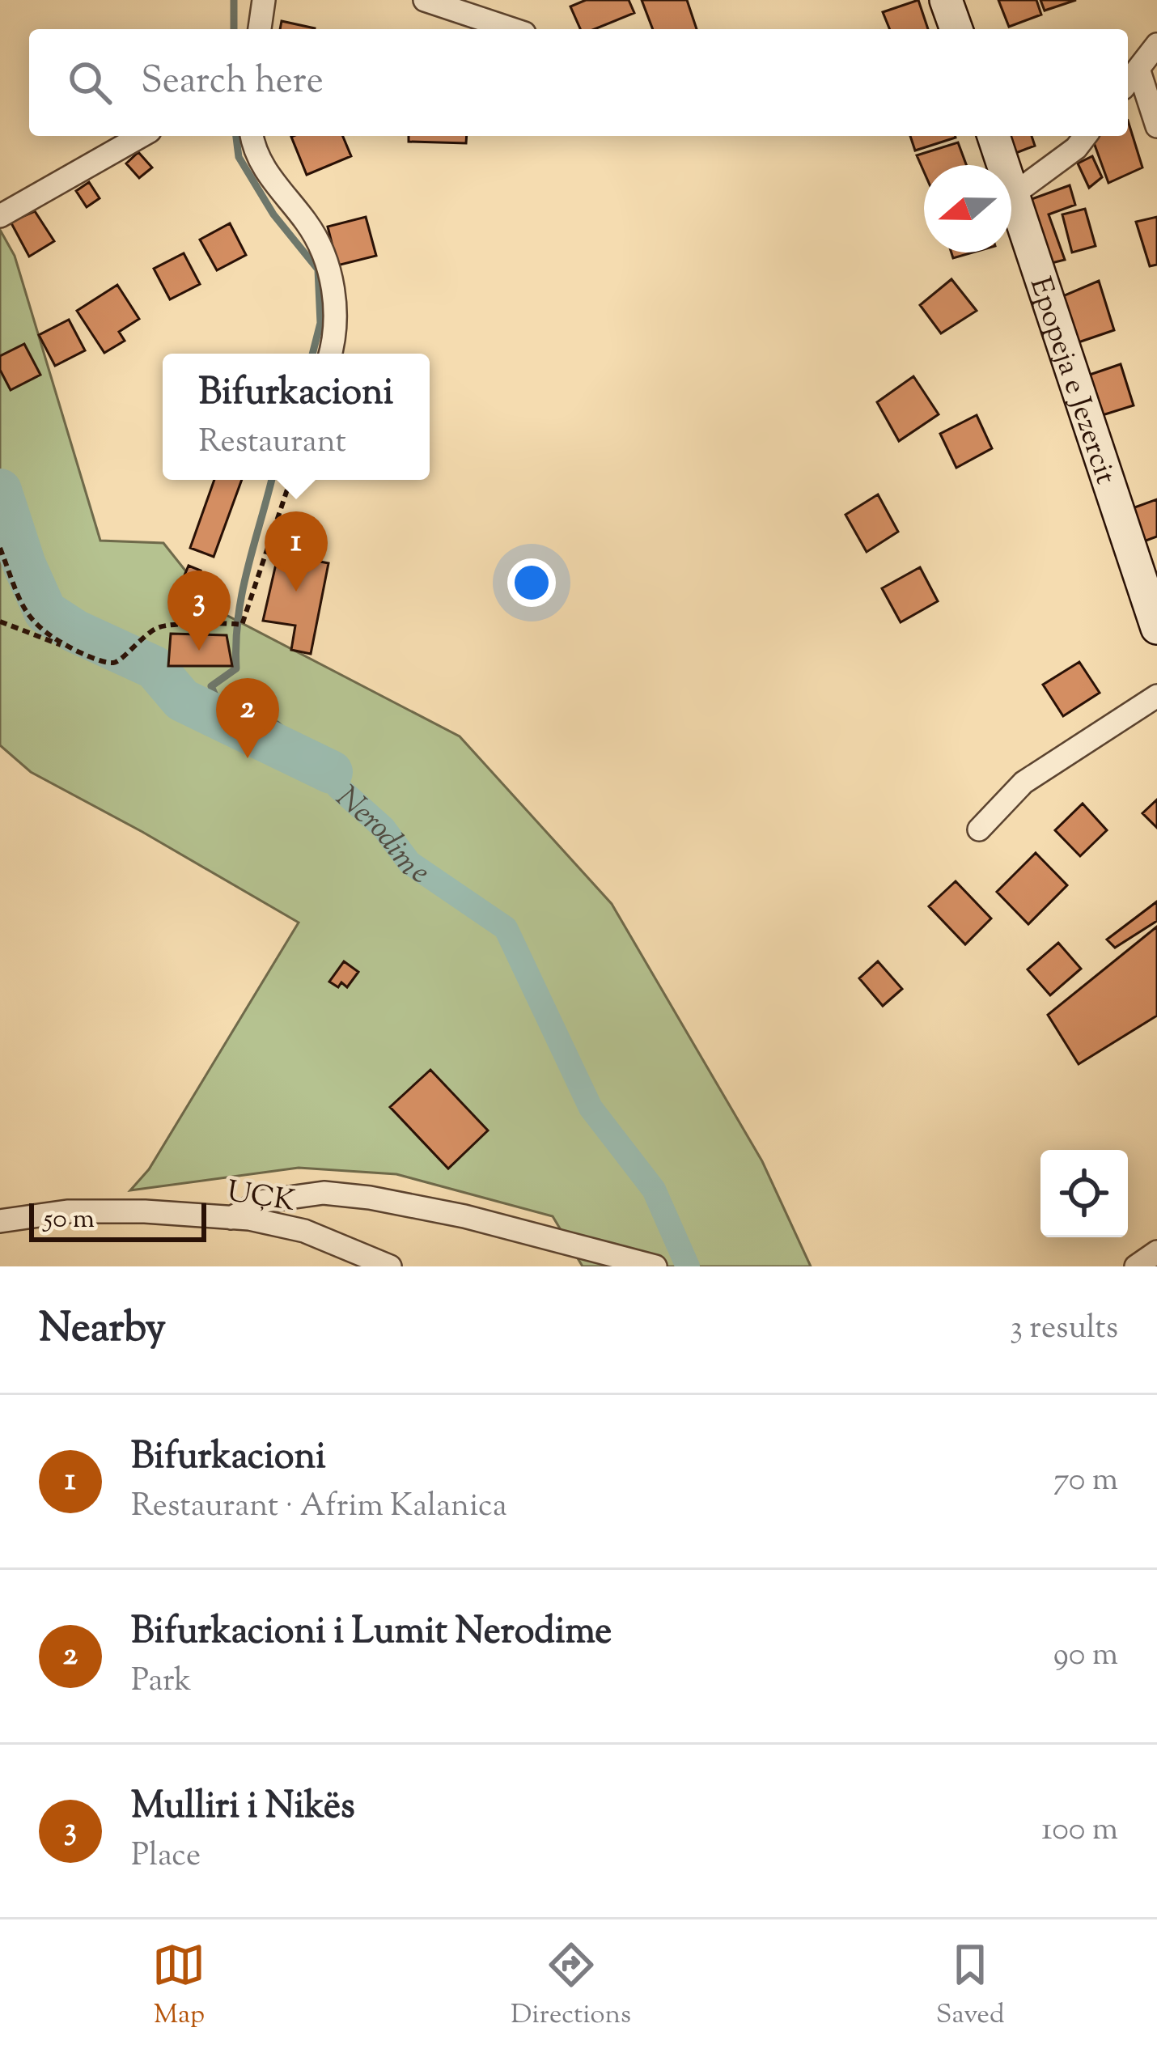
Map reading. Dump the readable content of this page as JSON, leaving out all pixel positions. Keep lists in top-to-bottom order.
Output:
{
  "streets": {
    "main road": ["Epopeja e Jezercit"],
    "street": ["UÇK"]
  },
  "water": ["Nerodime"],
  "scale_bar": "50 m",
  "north": "left",
  "page": {
    "search": "Search here",
    "popup": ["Bifurkacioni", "Restaurant"],
    "pins": ["1", "3", "2"],
    "scale": "50 m",
    "heading": ["Nearby", "3 results"],
    "list": [
      {
        "mark": "1",
        "name": "Bifurkacioni",
        "note": "Restaurant · Afrim Kalanica",
        "value": "70 m"
      },
      {
        "mark": "2",
        "name": "Bifurkacioni i Lumit Nerodime",
        "note": "Park",
        "value": "90 m"
      },
      {
        "mark": "3",
        "name": "Mulliri i Nikës",
        "note": "Place",
        "value": "100 m"
      }
    ],
    "nav": ["Map", "Directions", "Saved"]
  }
}
